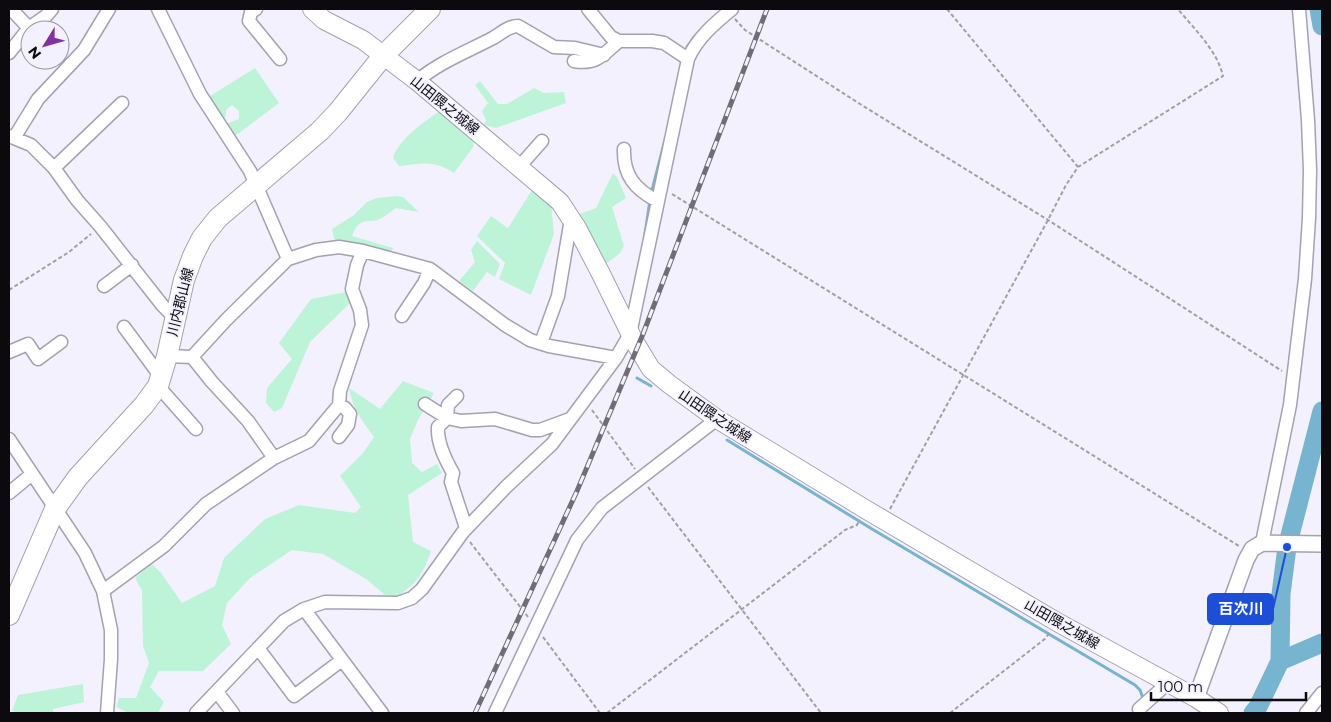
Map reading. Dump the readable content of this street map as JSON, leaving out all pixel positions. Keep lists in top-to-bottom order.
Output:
{
  "streets": {
    "main road": ["山田隈之城線", "川内郡山線"]
  },
  "crossings": [
    ["山田隈之城線", "川内郡山線"]
  ],
  "places": ["百次川"],
  "scale_bar": "100 m",
  "north": "bottom left"
}
